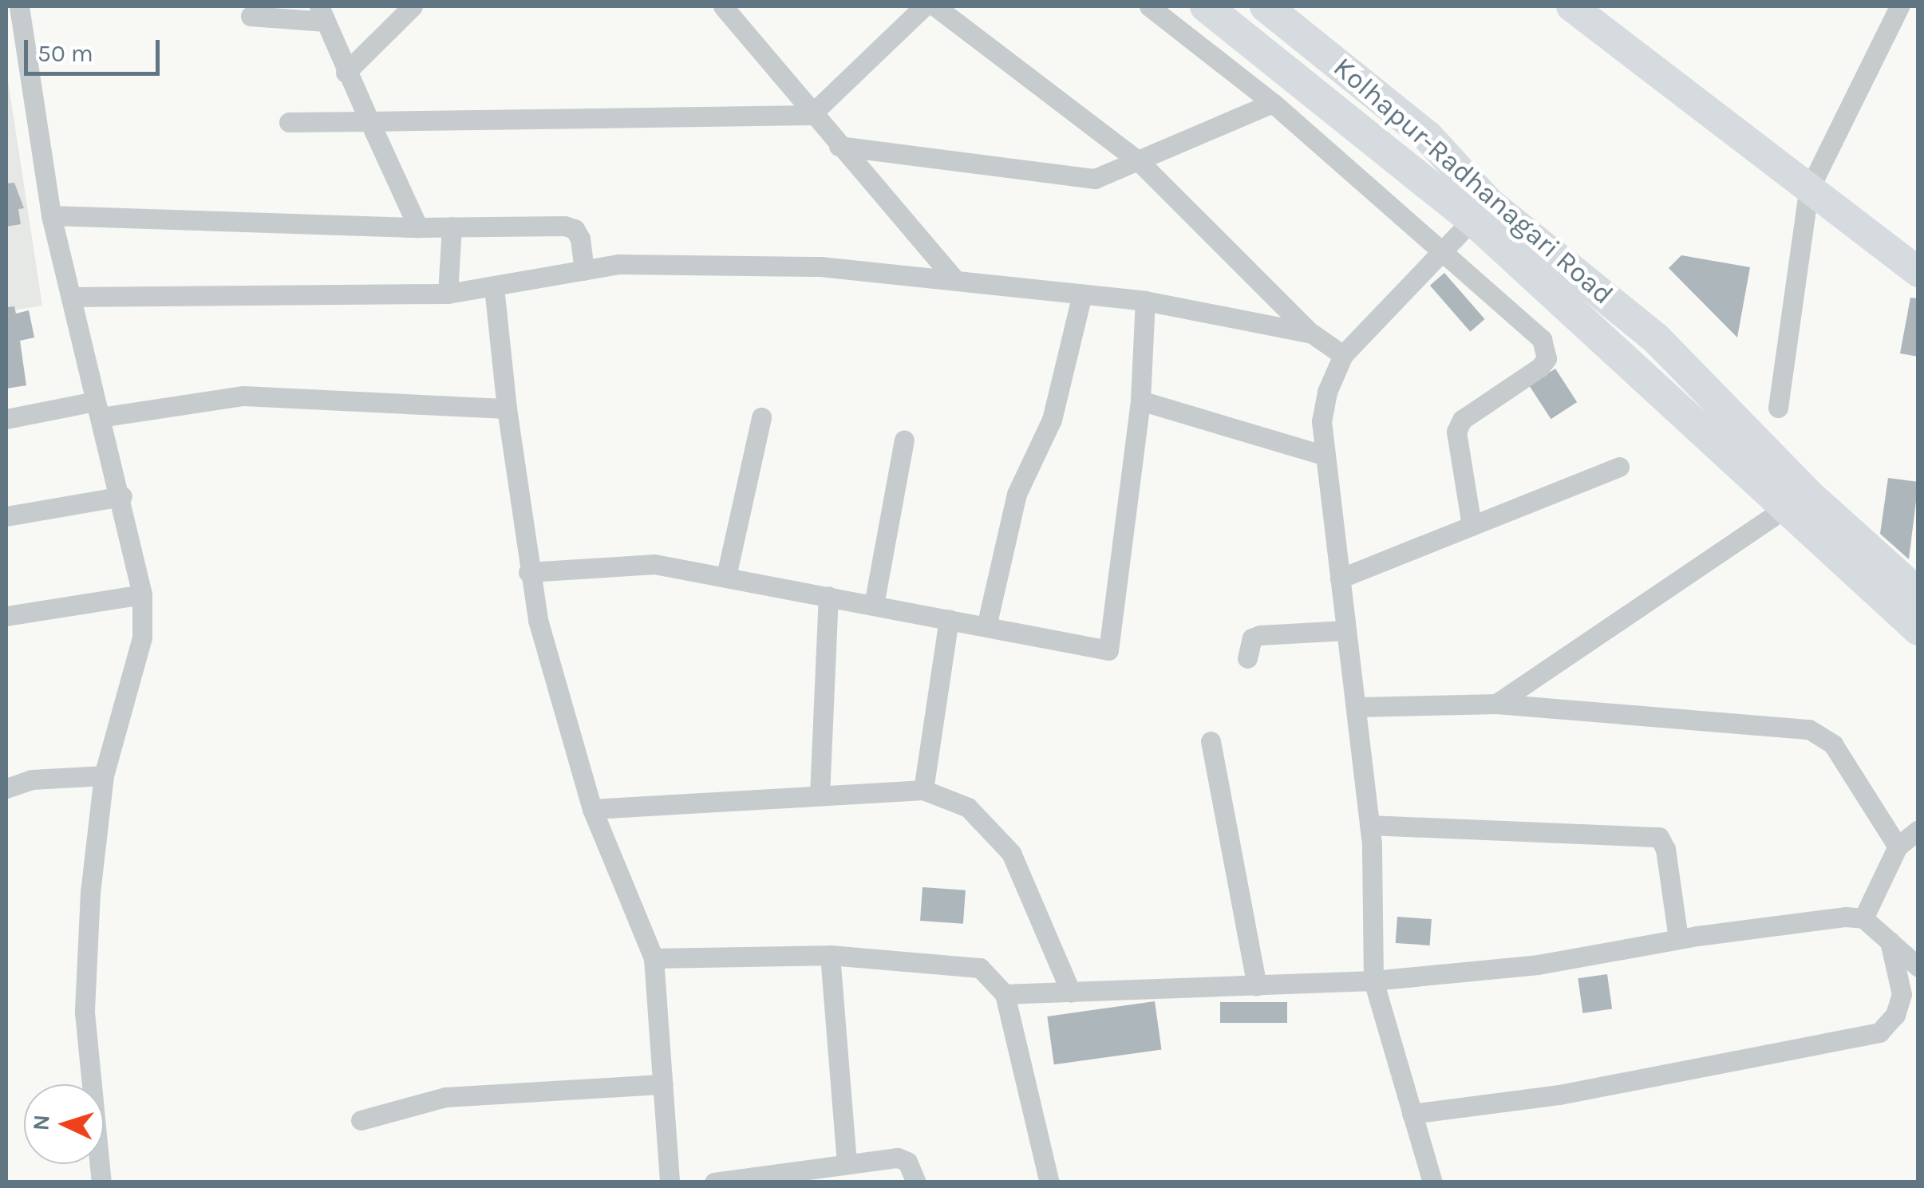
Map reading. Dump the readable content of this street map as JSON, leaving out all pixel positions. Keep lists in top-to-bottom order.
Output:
{
  "streets": {
    "main road": ["Kolhapur-Radhanagari Road"]
  },
  "scale_bar": "50 m",
  "north": "left"
}
